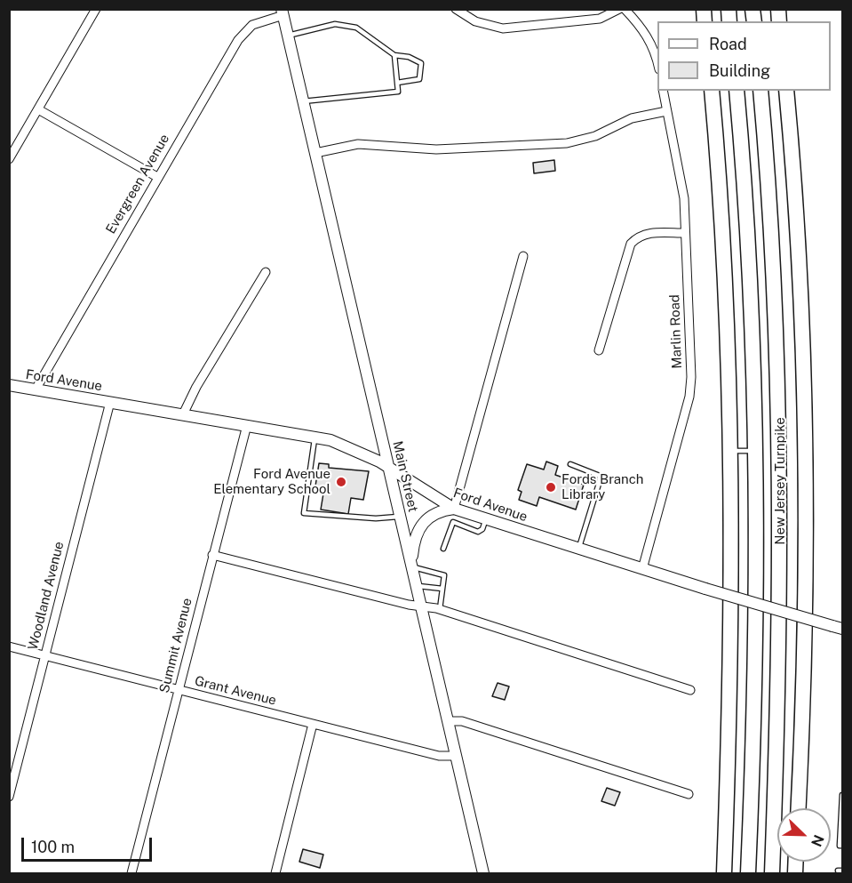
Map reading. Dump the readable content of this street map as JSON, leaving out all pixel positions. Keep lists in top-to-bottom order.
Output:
{
  "streets": {
    "highway": ["New Jersey Turnpike"],
    "main road": ["Ford Avenue", "Main Street"],
    "street": [
      "Evergreen Avenue",
      "Marlin Road",
      "Woodland Avenue",
      "Summit Avenue",
      "Grant Avenue"
    ]
  },
  "crossings": [
    ["Evergreen Avenue", "Ford Avenue"],
    ["Evergreen Avenue", "Main Street"],
    ["Marlin Road", "Ford Avenue"],
    ["Ford Avenue", "Main Street"],
    ["Ford Avenue", "Woodland Avenue"],
    ["Ford Avenue", "Summit Avenue"],
    ["Main Street", "Grant Avenue"],
    ["Woodland Avenue", "Grant Avenue"],
    ["Summit Avenue", "Grant Avenue"]
  ],
  "places": ["Ford Avenue Elementary School", "Fords Branch Library"],
  "legend": ["Road", "Building"],
  "scale_bar": "100 m",
  "north": "bottom right"
}
